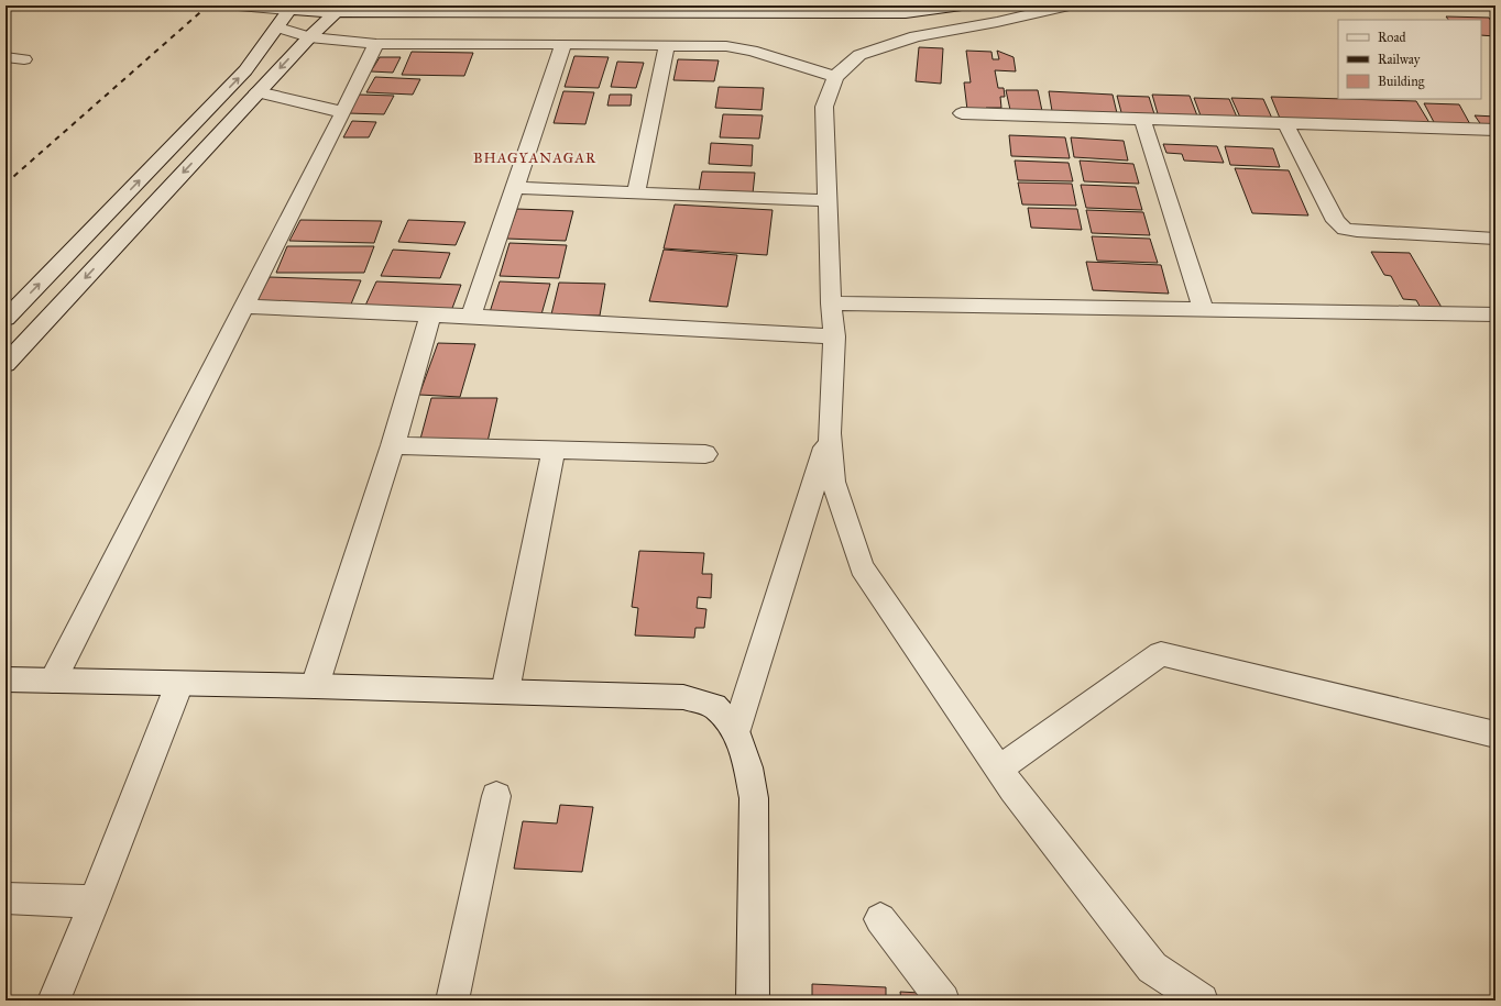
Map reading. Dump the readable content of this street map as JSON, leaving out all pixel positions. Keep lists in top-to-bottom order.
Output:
{
  "districts": ["BHAGYANAGAR"],
  "legend": ["Road", "Railway", "Building"]
}
